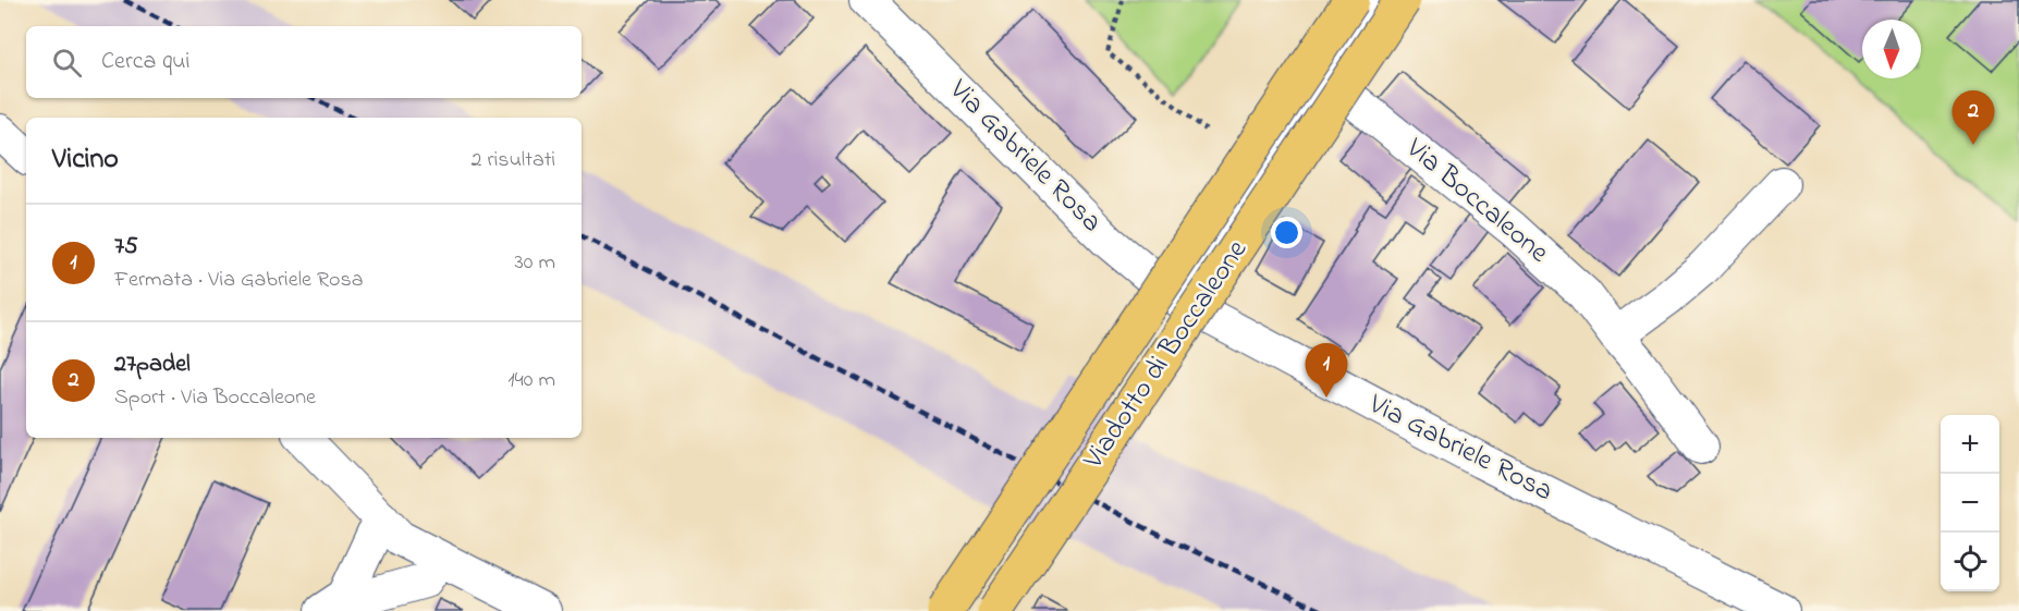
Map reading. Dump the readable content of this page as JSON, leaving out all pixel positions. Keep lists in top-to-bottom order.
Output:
{
  "streets": {
    "highway": ["Viadotto di Boccaleone"],
    "street": ["Via Gabriele Rosa", "Via Boccaleone"]
  },
  "north": "bottom",
  "page": {
    "search": "Cerca qui",
    "pins": ["2", "1"],
    "heading": ["Vicino", "2 risultati"],
    "list": [
      {
        "mark": "1",
        "name": "75",
        "note": "Fermata · Via Gabriele Rosa",
        "value": "30 m"
      },
      {
        "mark": "2",
        "name": "27padel",
        "note": "Sport · Via Boccaleone",
        "value": "140 m"
      }
    ],
    "map_buttons": ["+", "−"]
  }
}
